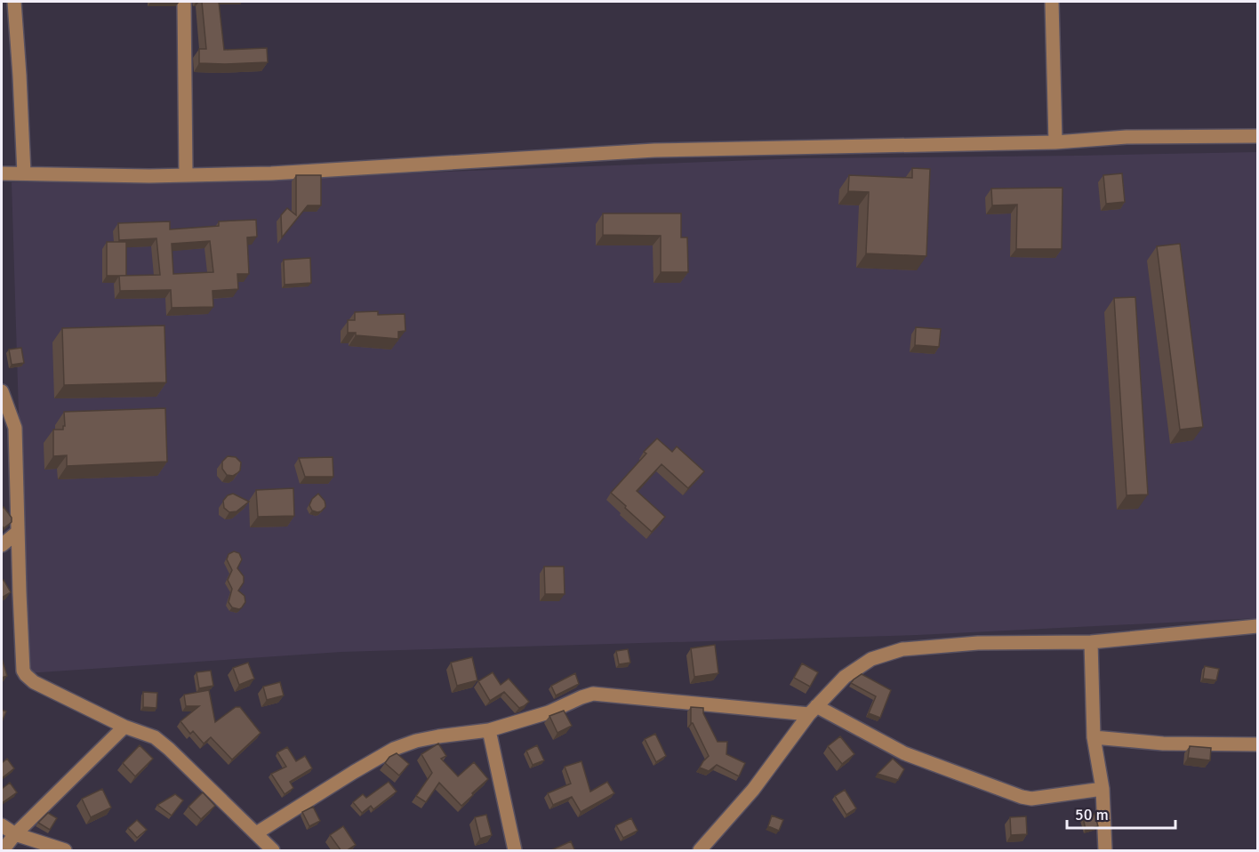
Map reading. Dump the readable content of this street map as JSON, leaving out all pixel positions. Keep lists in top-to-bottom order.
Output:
{
  "scale_bar": "50 m"
}
